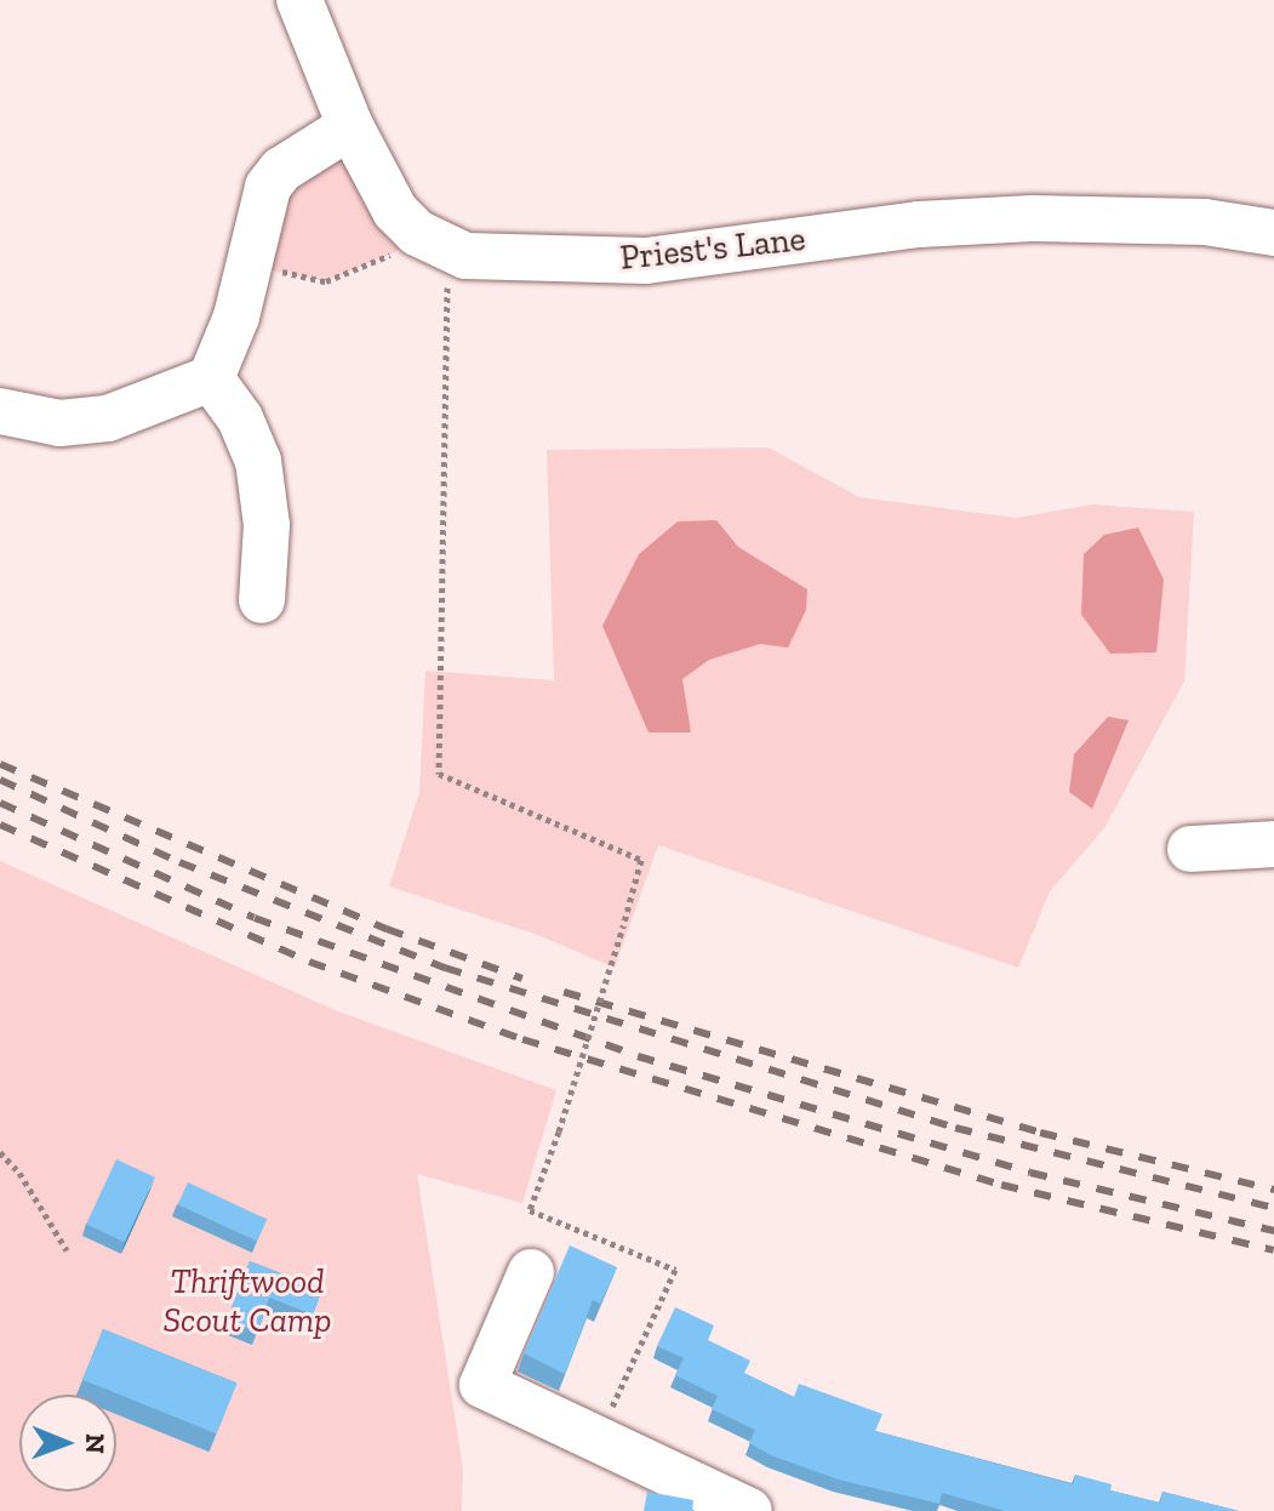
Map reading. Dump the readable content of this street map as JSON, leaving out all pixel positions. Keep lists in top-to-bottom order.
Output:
{
  "streets": {
    "street": ["Priest's Lane"]
  },
  "parks": ["Thriftwood Scout Camp"],
  "north": "right"
}
